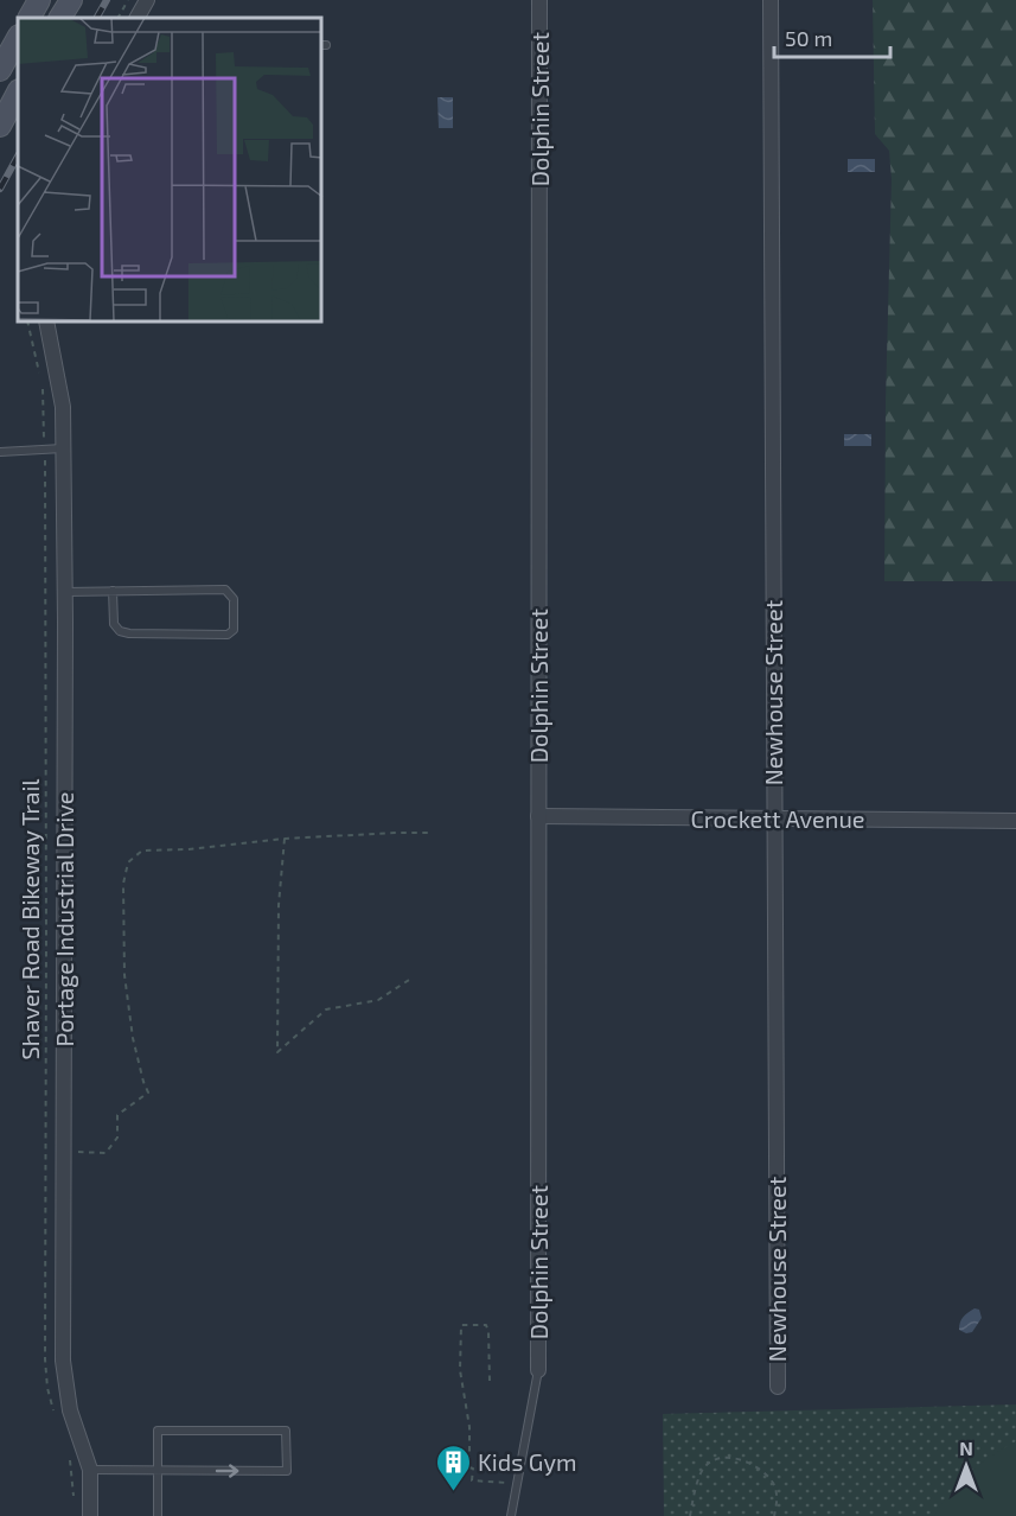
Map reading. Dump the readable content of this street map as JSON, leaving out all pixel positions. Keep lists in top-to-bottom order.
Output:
{
  "streets": {
    "street": [
      "Dolphin Street",
      "Newhouse Street",
      "Crockett Avenue",
      "Portage Industrial Drive"
    ],
    "path": ["Shaver Road Bikeway Trail"]
  },
  "crossings": [
    ["Dolphin Street", "Crockett Avenue"],
    ["Newhouse Street", "Crockett Avenue"]
  ],
  "places": {
    "building": ["Kids Gym"]
  },
  "scale_bar": "50 m",
  "north": "top"
}
